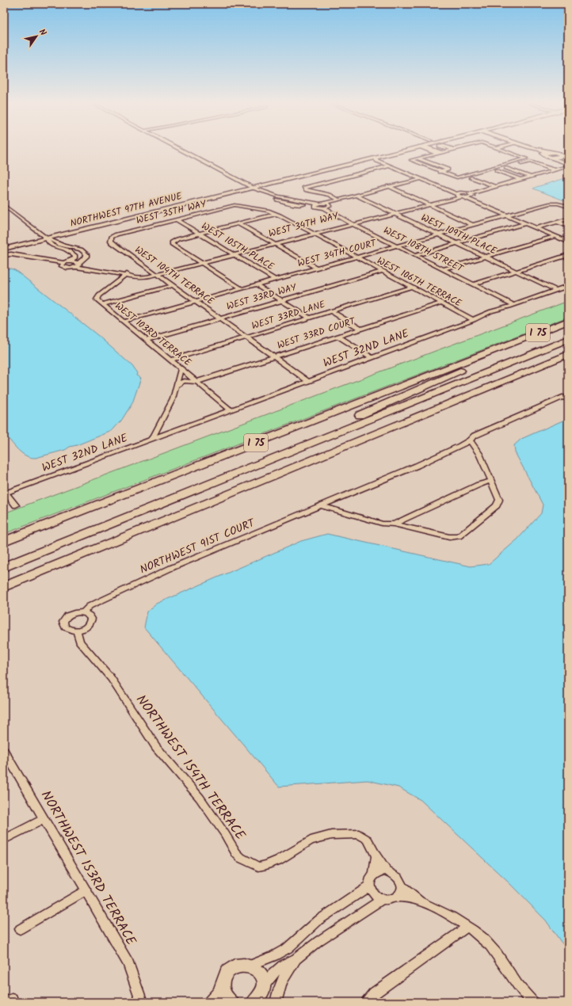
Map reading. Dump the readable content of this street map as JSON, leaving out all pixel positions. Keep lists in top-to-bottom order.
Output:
{
  "streets": {
    "highway": ["I 75"],
    "street": [
      "NORTHWEST 97TH AVENUE",
      "WEST 35TH WAY",
      "WEST 34TH WAY",
      "WEST 109TH PLACE",
      "WEST 105TH PLACE",
      "WEST 108TH STREET",
      "WEST 34TH COURT",
      "WEST 104TH TERRACE",
      "WEST 106TH TERRACE",
      "WEST 33RD WAY",
      "WEST 33RD LANE",
      "WEST 33RD COURT",
      "WEST 103RD TERRACE",
      "WEST 32ND LANE",
      "NORTHWEST 91ST COURT",
      "NORTHWEST 154TH TERRACE",
      "NORTHWEST 153RD TERRACE"
    ]
  },
  "crossings": [
    ["WEST 35TH WAY", "WEST 105TH PLACE"],
    ["WEST 35TH WAY", "WEST 104TH TERRACE"],
    ["WEST 35TH WAY", "WEST 106TH TERRACE"],
    ["WEST 34TH WAY", "WEST 109TH PLACE"],
    ["WEST 34TH WAY", "WEST 105TH PLACE"],
    ["WEST 34TH WAY", "WEST 108TH STREET"],
    ["WEST 34TH WAY", "WEST 104TH TERRACE"],
    ["WEST 34TH WAY", "WEST 106TH TERRACE"],
    ["WEST 34TH WAY", "WEST 103RD TERRACE"],
    ["WEST 109TH PLACE", "WEST 34TH COURT"],
    ["WEST 109TH PLACE", "WEST 32ND LANE"],
    ["WEST 105TH PLACE", "WEST 34TH COURT"],
    ["WEST 108TH STREET", "WEST 34TH COURT"],
    ["WEST 108TH STREET", "WEST 32ND LANE"],
    ["WEST 34TH COURT", "WEST 104TH TERRACE"],
    ["WEST 34TH COURT", "WEST 106TH TERRACE"],
    ["WEST 34TH COURT", "WEST 103RD TERRACE"],
    ["WEST 104TH TERRACE", "WEST 33RD WAY"],
    ["WEST 104TH TERRACE", "WEST 33RD LANE"],
    ["WEST 104TH TERRACE", "WEST 33RD COURT"],
    ["WEST 104TH TERRACE", "WEST 32ND LANE"],
    ["WEST 106TH TERRACE", "WEST 33RD WAY"],
    ["WEST 106TH TERRACE", "WEST 33RD LANE"],
    ["WEST 106TH TERRACE", "WEST 33RD COURT"],
    ["WEST 106TH TERRACE", "WEST 32ND LANE"],
    ["WEST 33RD WAY", "WEST 103RD TERRACE"],
    ["WEST 33RD LANE", "WEST 103RD TERRACE"],
    ["WEST 33RD COURT", "WEST 103RD TERRACE"],
    ["WEST 103RD TERRACE", "WEST 32ND LANE"],
    ["NORTHWEST 91ST COURT", "NORTHWEST 154TH TERRACE"]
  ],
  "north": "top right"
}
